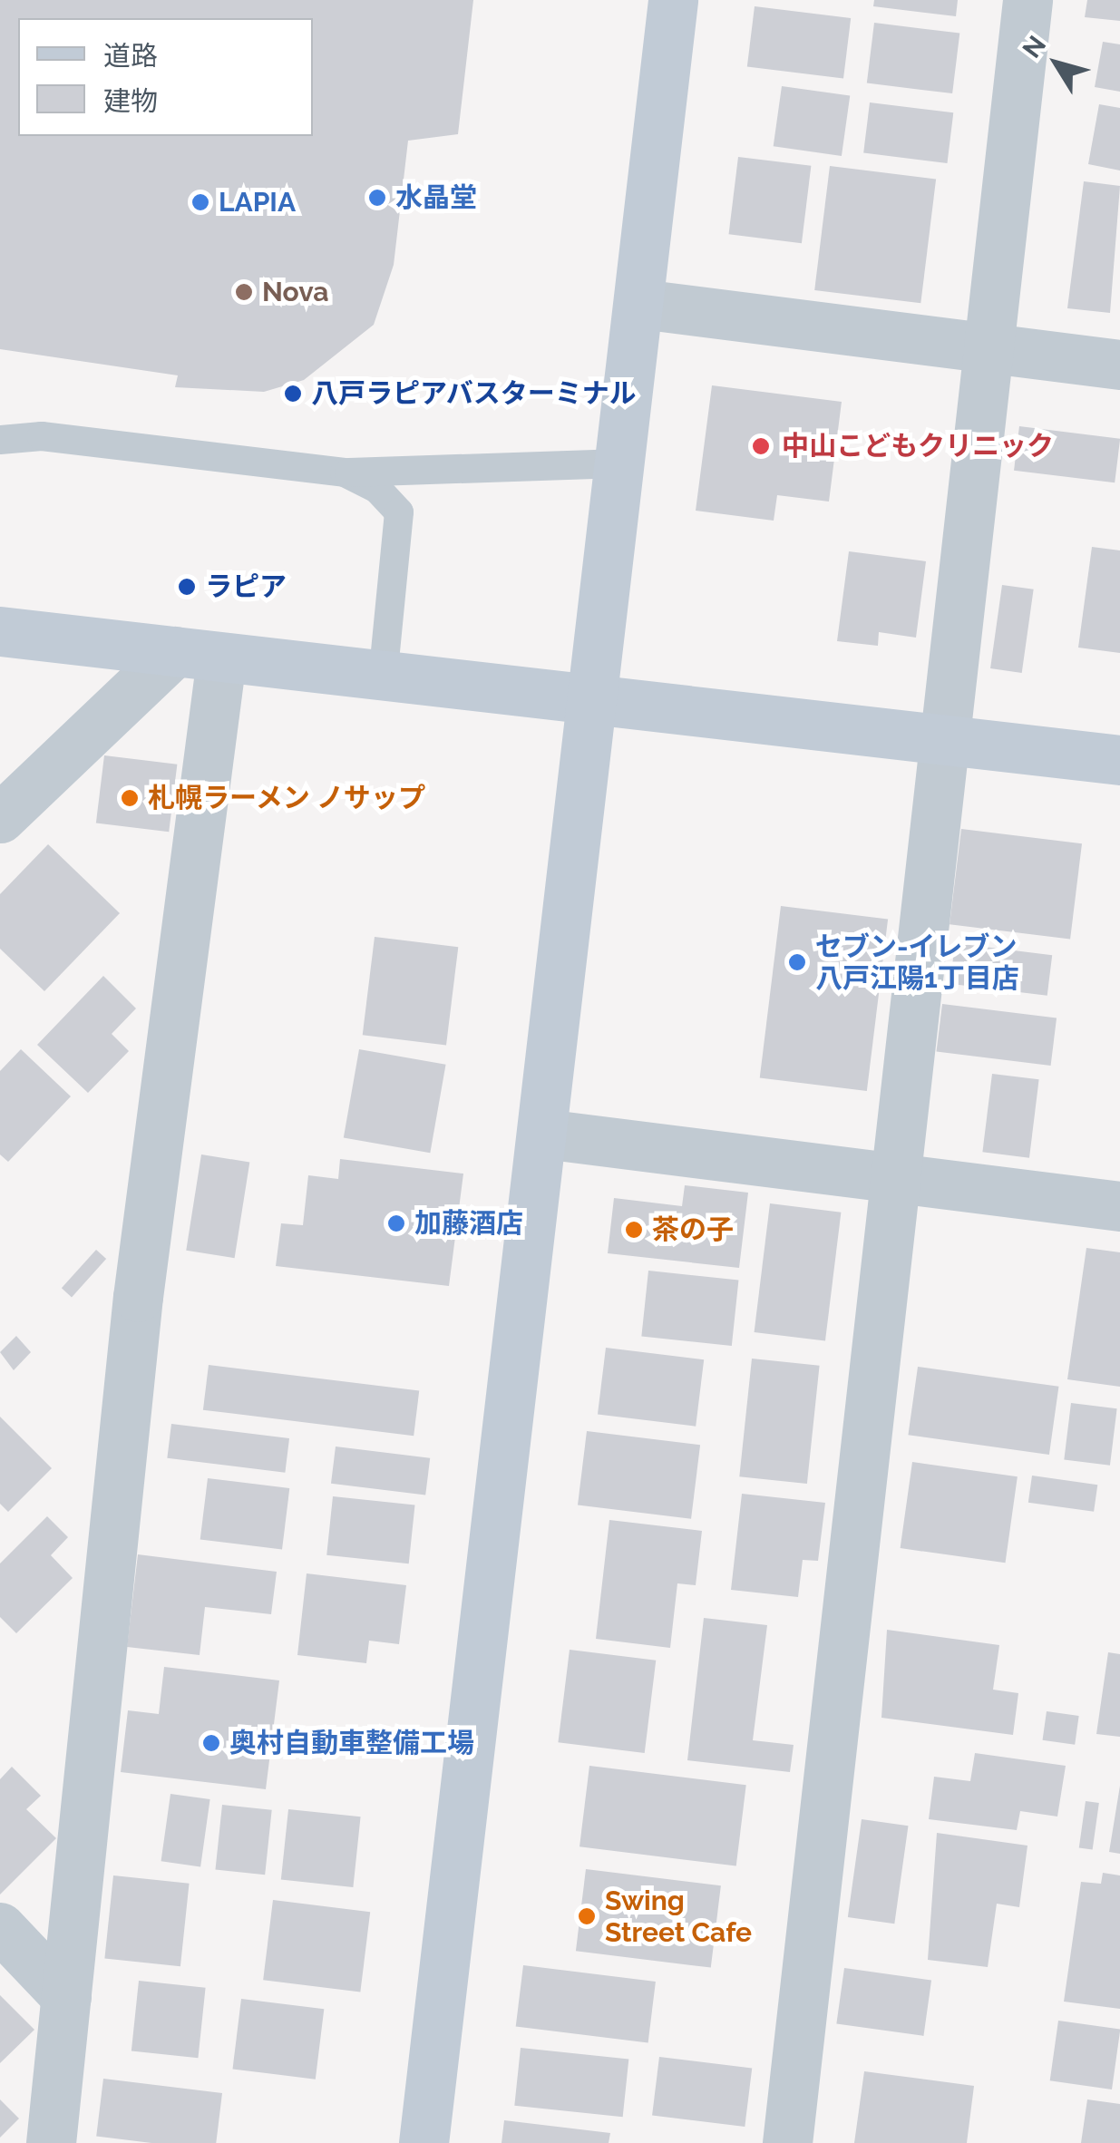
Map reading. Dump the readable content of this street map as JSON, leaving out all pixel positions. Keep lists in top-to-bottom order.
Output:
{
  "places": [
    "水晶堂",
    "LAPIA",
    "Nova",
    "八戸ラピアバスターミナル",
    "中山こどもクリニック",
    "ラピア",
    "札幌ラーメン ノサップ",
    "セブン-イレブン 八戸江陽1丁目店",
    "加藤酒店",
    "茶の子",
    "奥村自動車整備工場",
    "Swing Street Cafe"
  ],
  "legend": ["道路", "建物"],
  "north": "top left"
}
